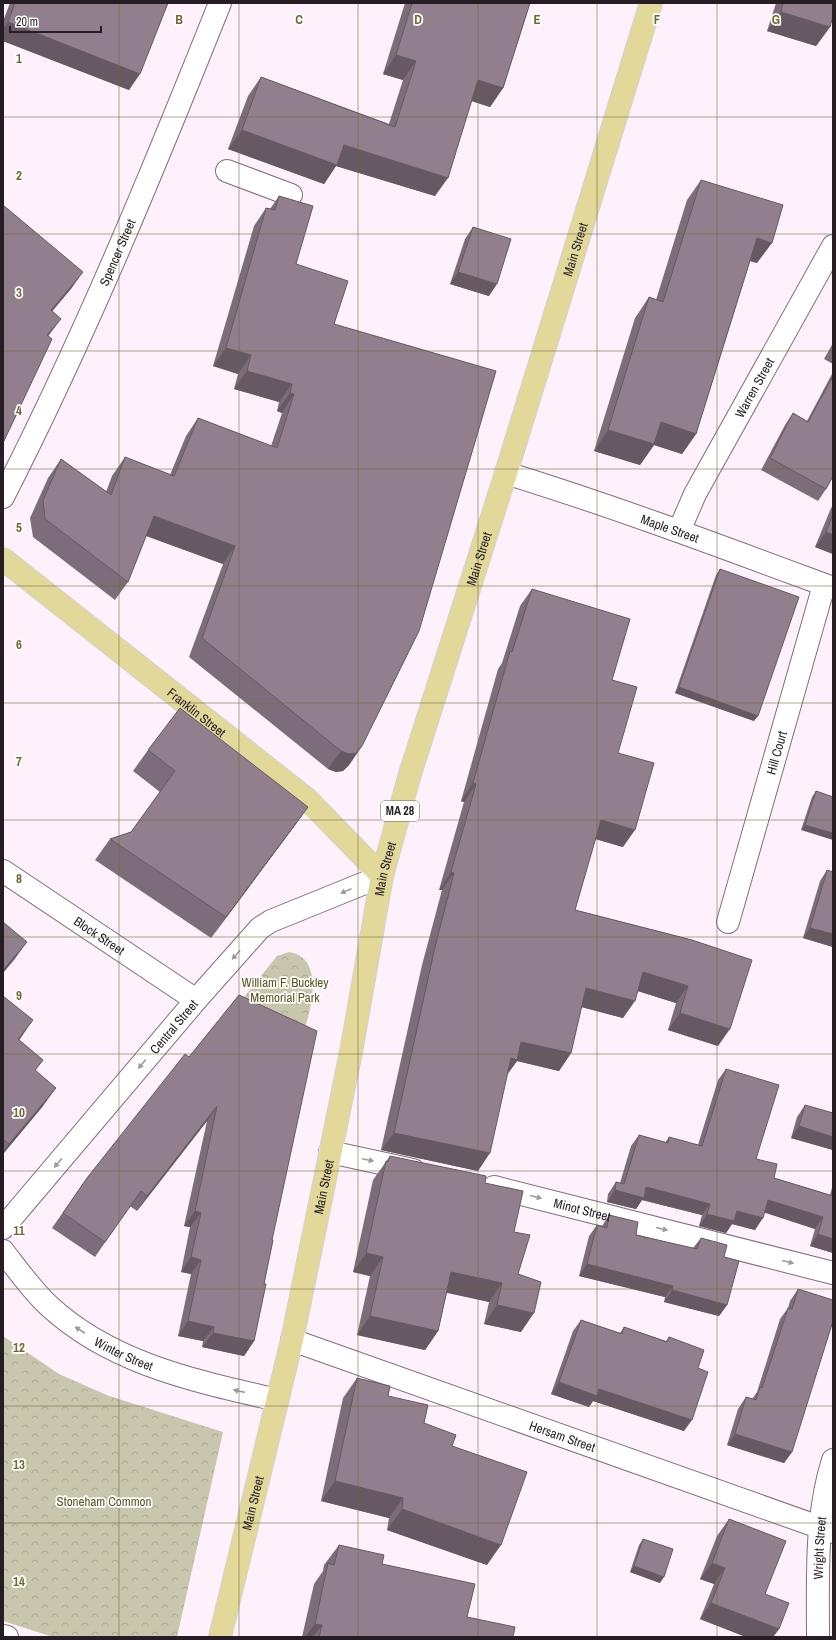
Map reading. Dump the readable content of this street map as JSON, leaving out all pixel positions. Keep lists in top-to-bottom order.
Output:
{
  "streets": {
    "main road": ["Main Street", "Franklin Street", "MA 28"],
    "street": [
      "Spencer Street",
      "Warren Street",
      "Maple Street",
      "Hill Court",
      "Block Street",
      "Central Street",
      "Minot Street",
      "Winter Street",
      "Hersam Street",
      "Wright Street"
    ]
  },
  "crossings": [
    ["Main Street", "Maple Street"],
    ["Main Street", "Franklin Street"],
    ["Main Street", "Central Street"],
    ["Main Street", "Winter Street"],
    ["Main Street", "Hersam Street"],
    ["Warren Street", "Maple Street"],
    ["Maple Street", "Hill Court"],
    ["Franklin Street", "Central Street"],
    ["Block Street", "Central Street"],
    ["Hersam Street", "Wright Street"]
  ],
  "one_way": ["Central Street", "Minot Street", "Winter Street"],
  "parks": ["William F. Buckley Memorial Park", "Stoneham Common"],
  "scale_bar": "20 m",
  "grid": {
    "columns": [
      "B",
      "C",
      "D",
      "E",
      "F",
      "G"
    ],
    "rows": [
      "1",
      "2",
      "3",
      "4",
      "5",
      "6",
      "7",
      "8",
      "9",
      "10",
      "11",
      "12",
      "13",
      "14"
    ]
  }
}
